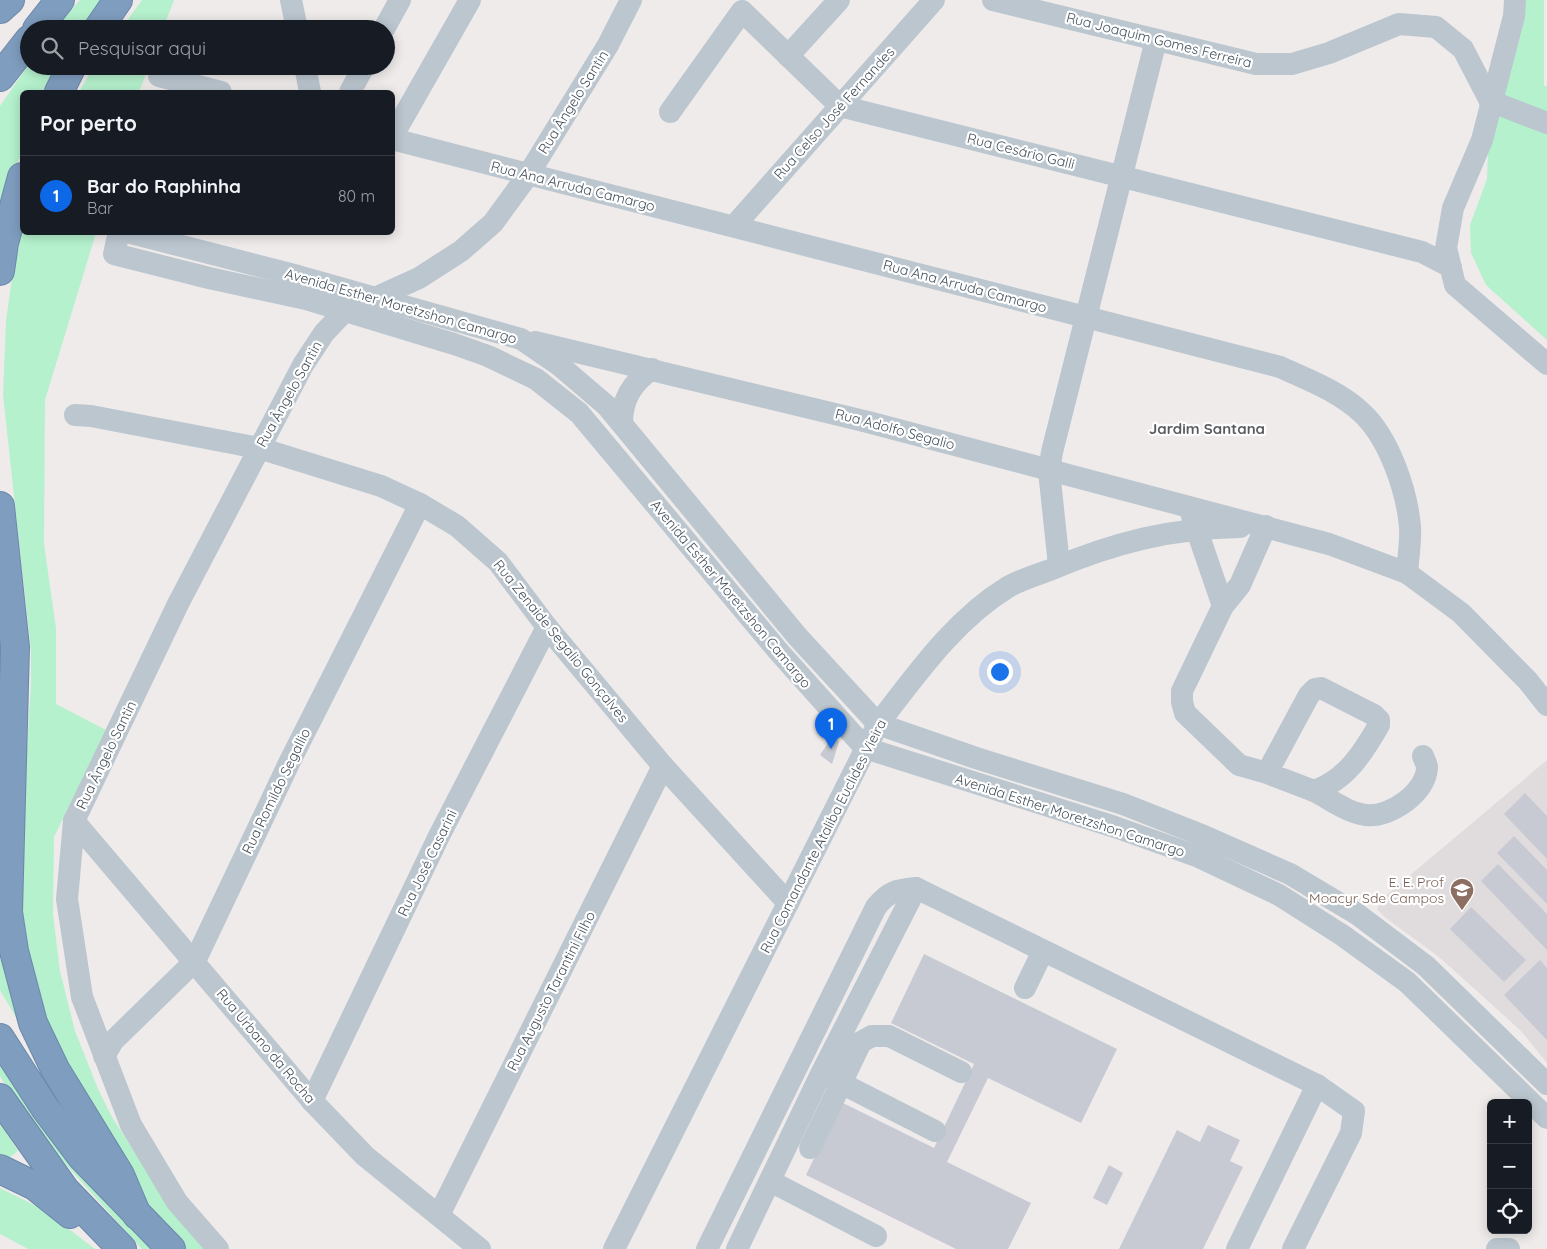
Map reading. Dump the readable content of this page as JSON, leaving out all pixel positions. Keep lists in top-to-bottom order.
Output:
{
  "streets": {
    "street": [
      "Rua Joaquim Gomes Ferreira",
      "Rua Ângelo Santin",
      "Rua Celso José Fernandes",
      "Rua Cesário Galli",
      "Rua Ana Arruda Camargo",
      "Avenida Esther Moretzshon Camargo",
      "Rua Adolfo Segalio",
      "Rua Zenaide Segalio Gonçalves",
      "Rua Romildo Segallio",
      "Rua Comandante Ataliba Euclides Vieira",
      "Rua José Casarini",
      "Rua Augusto Tarantini Filho",
      "Rua Urbano da Rocha"
    ]
  },
  "crossings": [
    ["Rua Ângelo Santin", "Rua Ana Arruda Camargo"],
    ["Rua Ângelo Santin", "Avenida Esther Moretzshon Camargo"],
    ["Rua Ângelo Santin", "Rua Zenaide Segalio Gonçalves"],
    ["Rua Ângelo Santin", "Rua Urbano da Rocha"],
    ["Rua Celso José Fernandes", "Rua Cesário Galli"],
    ["Rua Celso José Fernandes", "Rua Ana Arruda Camargo"],
    ["Rua Ana Arruda Camargo", "Rua Adolfo Segalio"],
    ["Avenida Esther Moretzshon Camargo", "Rua Adolfo Segalio"],
    ["Avenida Esther Moretzshon Camargo", "Rua Comandante Ataliba Euclides Vieira"],
    ["Rua Adolfo Segalio", "Rua Comandante Ataliba Euclides Vieira"],
    ["Rua Zenaide Segalio Gonçalves", "Rua Romildo Segallio"],
    ["Rua Zenaide Segalio Gonçalves", "Rua Comandante Ataliba Euclides Vieira"],
    ["Rua Zenaide Segalio Gonçalves", "Rua José Casarini"],
    ["Rua Zenaide Segalio Gonçalves", "Rua Augusto Tarantini Filho"],
    ["Rua Romildo Segallio", "Rua Urbano da Rocha"],
    ["Rua José Casarini", "Rua Urbano da Rocha"],
    ["Rua Augusto Tarantini Filho", "Rua Urbano da Rocha"]
  ],
  "districts": ["Jardim Santana"],
  "places": {
    "school or university": ["E. E. Prof Moacyr Sde Campos"]
  },
  "page": {
    "search": "Pesquisar aqui",
    "heading": "Por perto",
    "list": [
      {
        "mark": "1",
        "name": "Bar do Raphinha",
        "note": "Bar",
        "value": "80 m"
      }
    ],
    "pins": "1",
    "map_buttons": ["+", "−"]
  }
}
